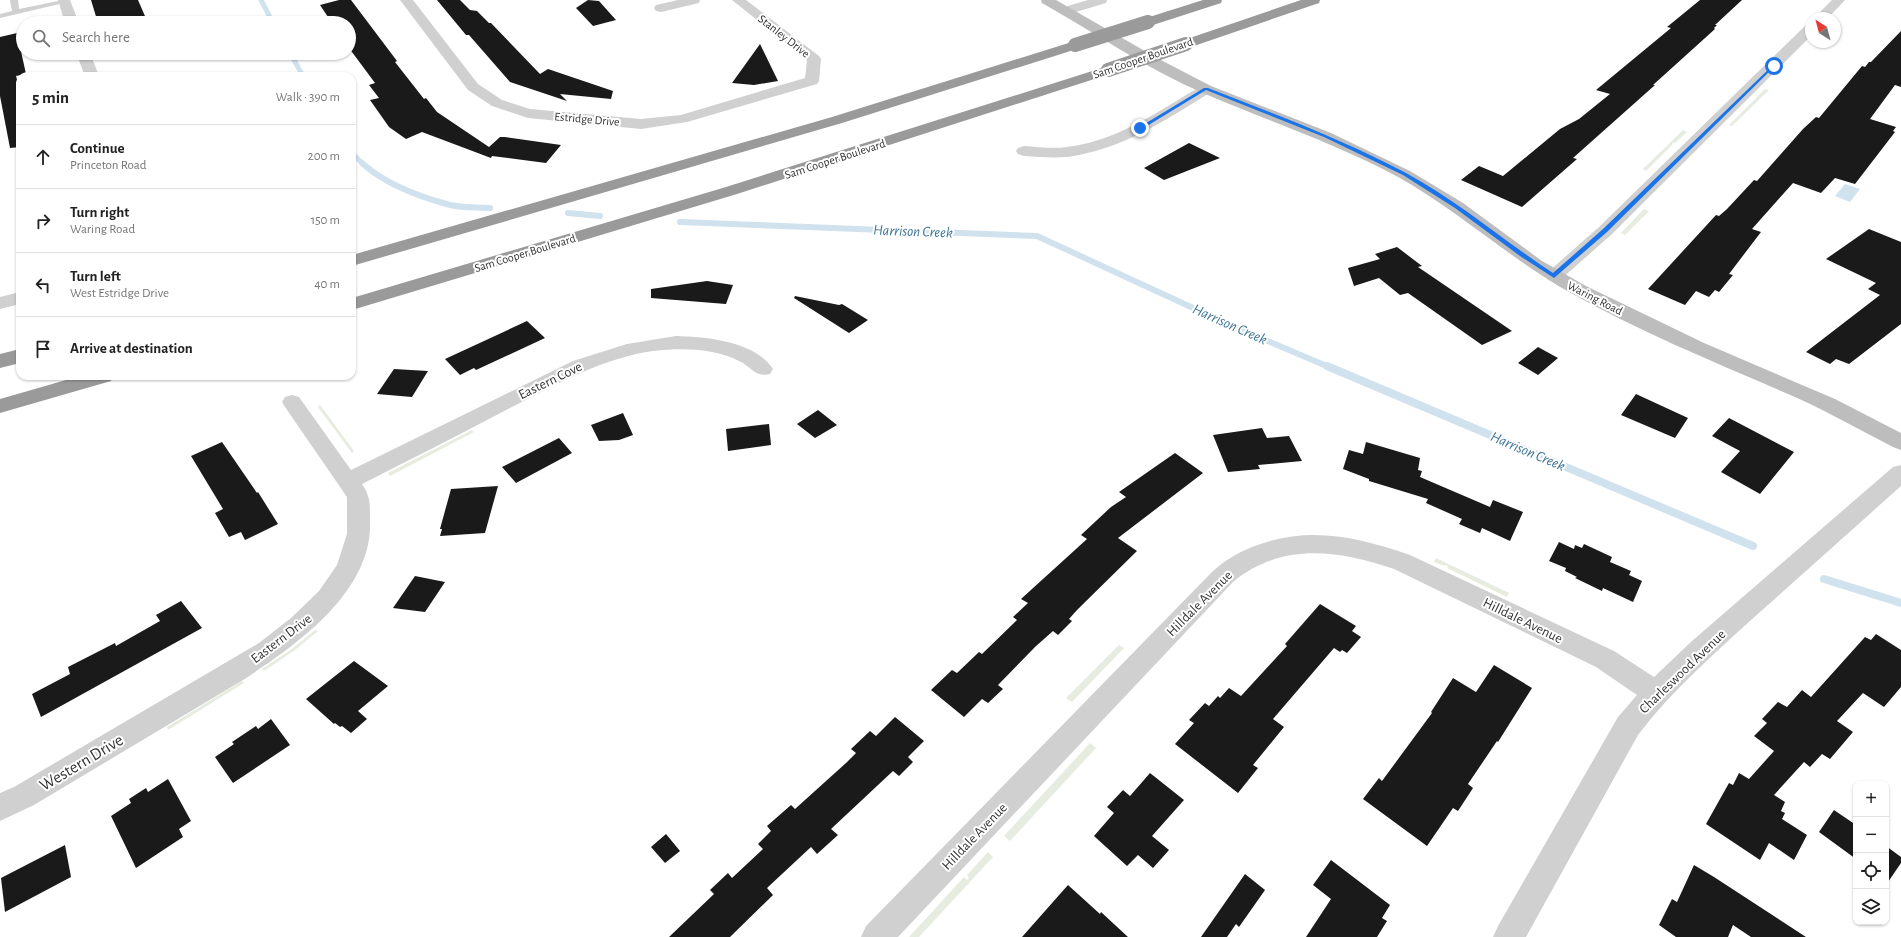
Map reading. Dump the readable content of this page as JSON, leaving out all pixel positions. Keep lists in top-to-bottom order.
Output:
{
  "streets": {
    "highway": ["Sam Cooper Boulevard"],
    "main road": ["Waring Road"],
    "street": [
      "Stanley Drive",
      "Estridge Drive",
      "Eastern Cove",
      "Hilldale Avenue",
      "Eastern Drive",
      "Charleswood Avenue",
      "Western Drive"
    ]
  },
  "crossings": [
    ["Stanley Drive", "Estridge Drive"],
    ["Eastern Cove", "Eastern Drive"],
    ["Hilldale Avenue", "Charleswood Avenue"],
    ["Eastern Drive", "Western Drive"]
  ],
  "water": ["Harrison Creek"],
  "north": "top left",
  "page": {
    "search": "Search here",
    "heading": ["5 min", "Walk · 390 m"],
    "list": [
      ["Continue", "Princeton Road", "200 m"],
      ["Turn right", "Waring Road", "150 m"],
      ["Turn left", "West Estridge Drive", "40 m"],
      "Arrive at destination"
    ],
    "map_buttons": ["+", "−"]
  }
}
